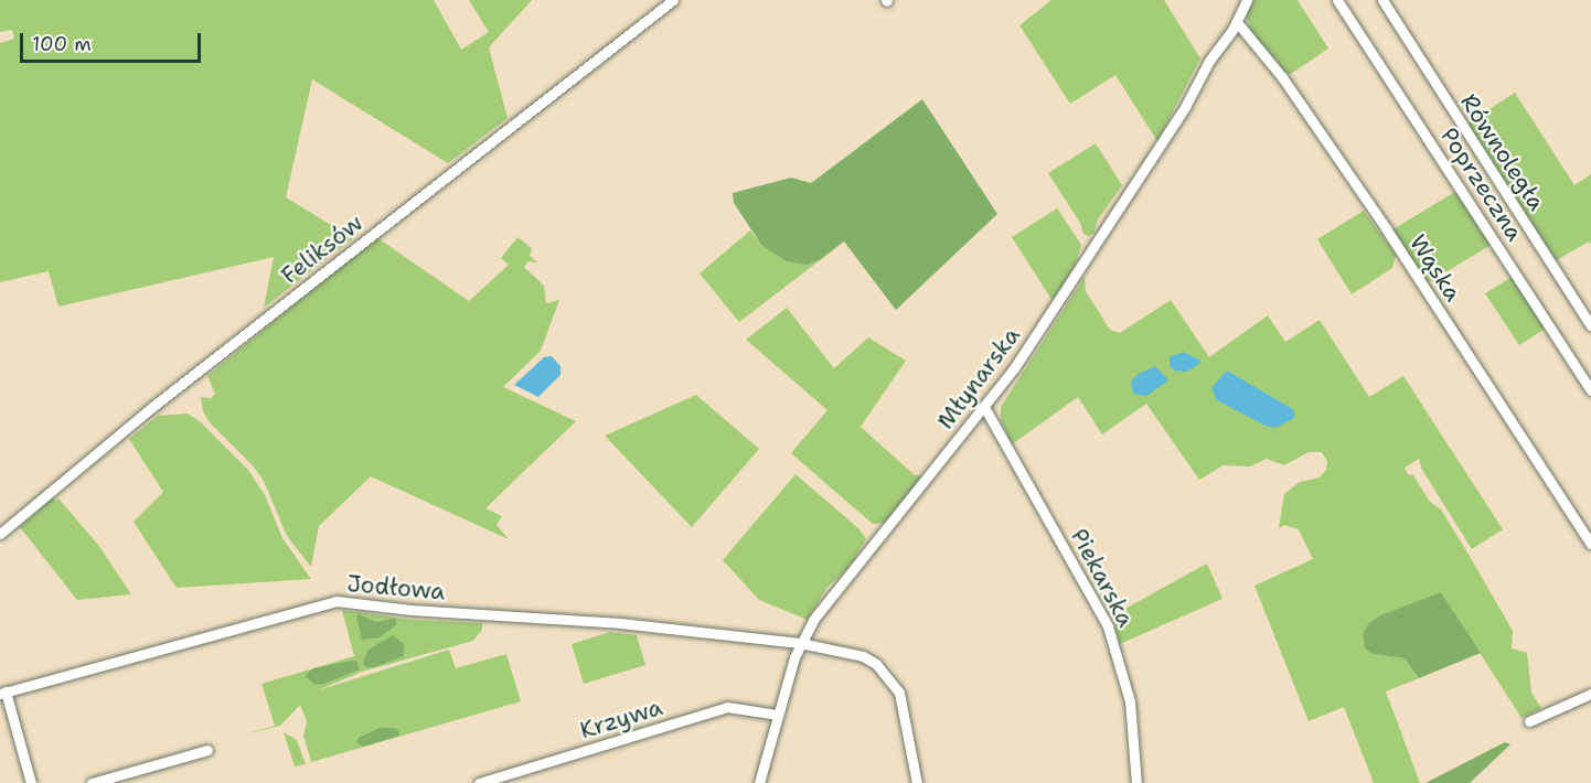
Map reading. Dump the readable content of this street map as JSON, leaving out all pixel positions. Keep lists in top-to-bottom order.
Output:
{
  "streets": {
    "street": [
      "Równoległa",
      "Poprzeczna",
      "Feliksów",
      "Wąska",
      "Młynarska",
      "Piekarska",
      "Jodłowa",
      "Krzywa"
    ]
  },
  "crossings": [
    ["Wąska", "Młynarska"],
    ["Młynarska", "Piekarska"],
    ["Młynarska", "Jodłowa"],
    ["Młynarska", "Krzywa"]
  ],
  "scale_bar": "100 m"
}
